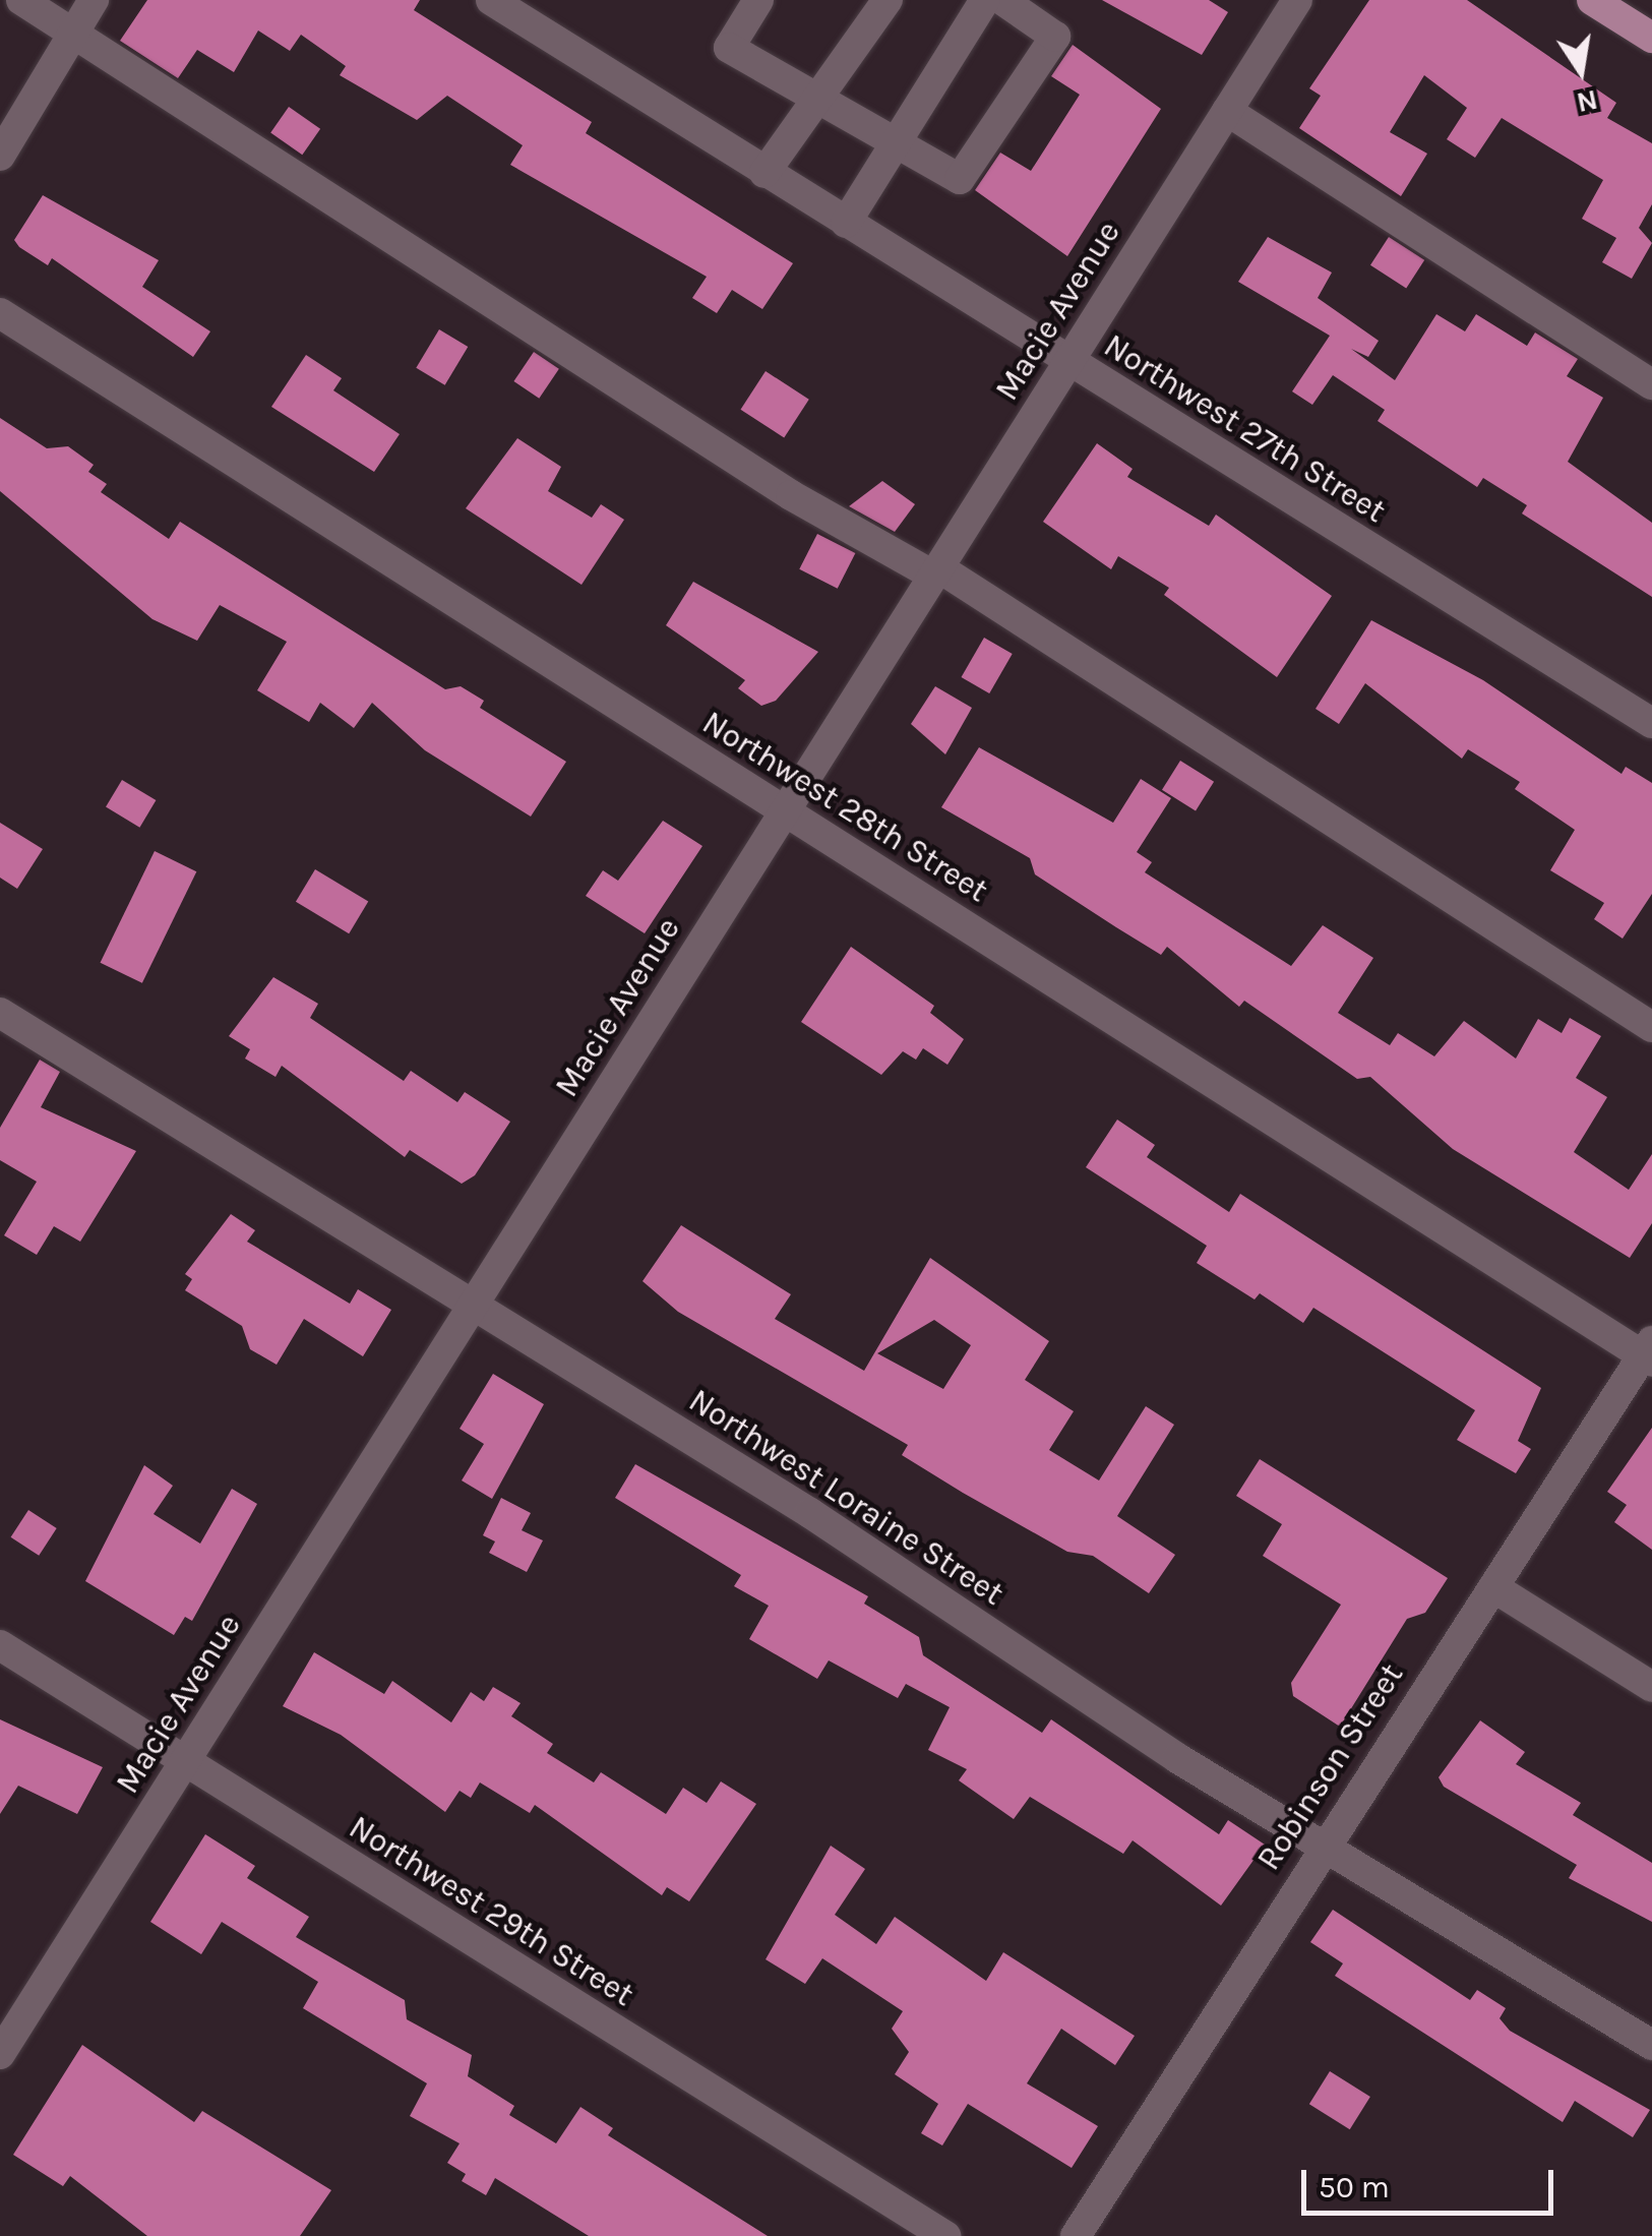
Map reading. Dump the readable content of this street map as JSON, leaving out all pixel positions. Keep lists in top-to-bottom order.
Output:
{
  "streets": {
    "street": [
      "Macie Avenue",
      "Northwest 27th Street",
      "Northwest 28th Street",
      "Northwest Loraine Street",
      "Robinson Street",
      "Northwest 29th Street"
    ]
  },
  "crossings": [
    ["Macie Avenue", "Northwest 27th Street"],
    ["Macie Avenue", "Northwest 28th Street"],
    ["Macie Avenue", "Northwest Loraine Street"],
    ["Macie Avenue", "Northwest 29th Street"],
    ["Northwest 28th Street", "Robinson Street"],
    ["Northwest Loraine Street", "Robinson Street"]
  ],
  "scale_bar": "50 m",
  "north": "bottom"
}
